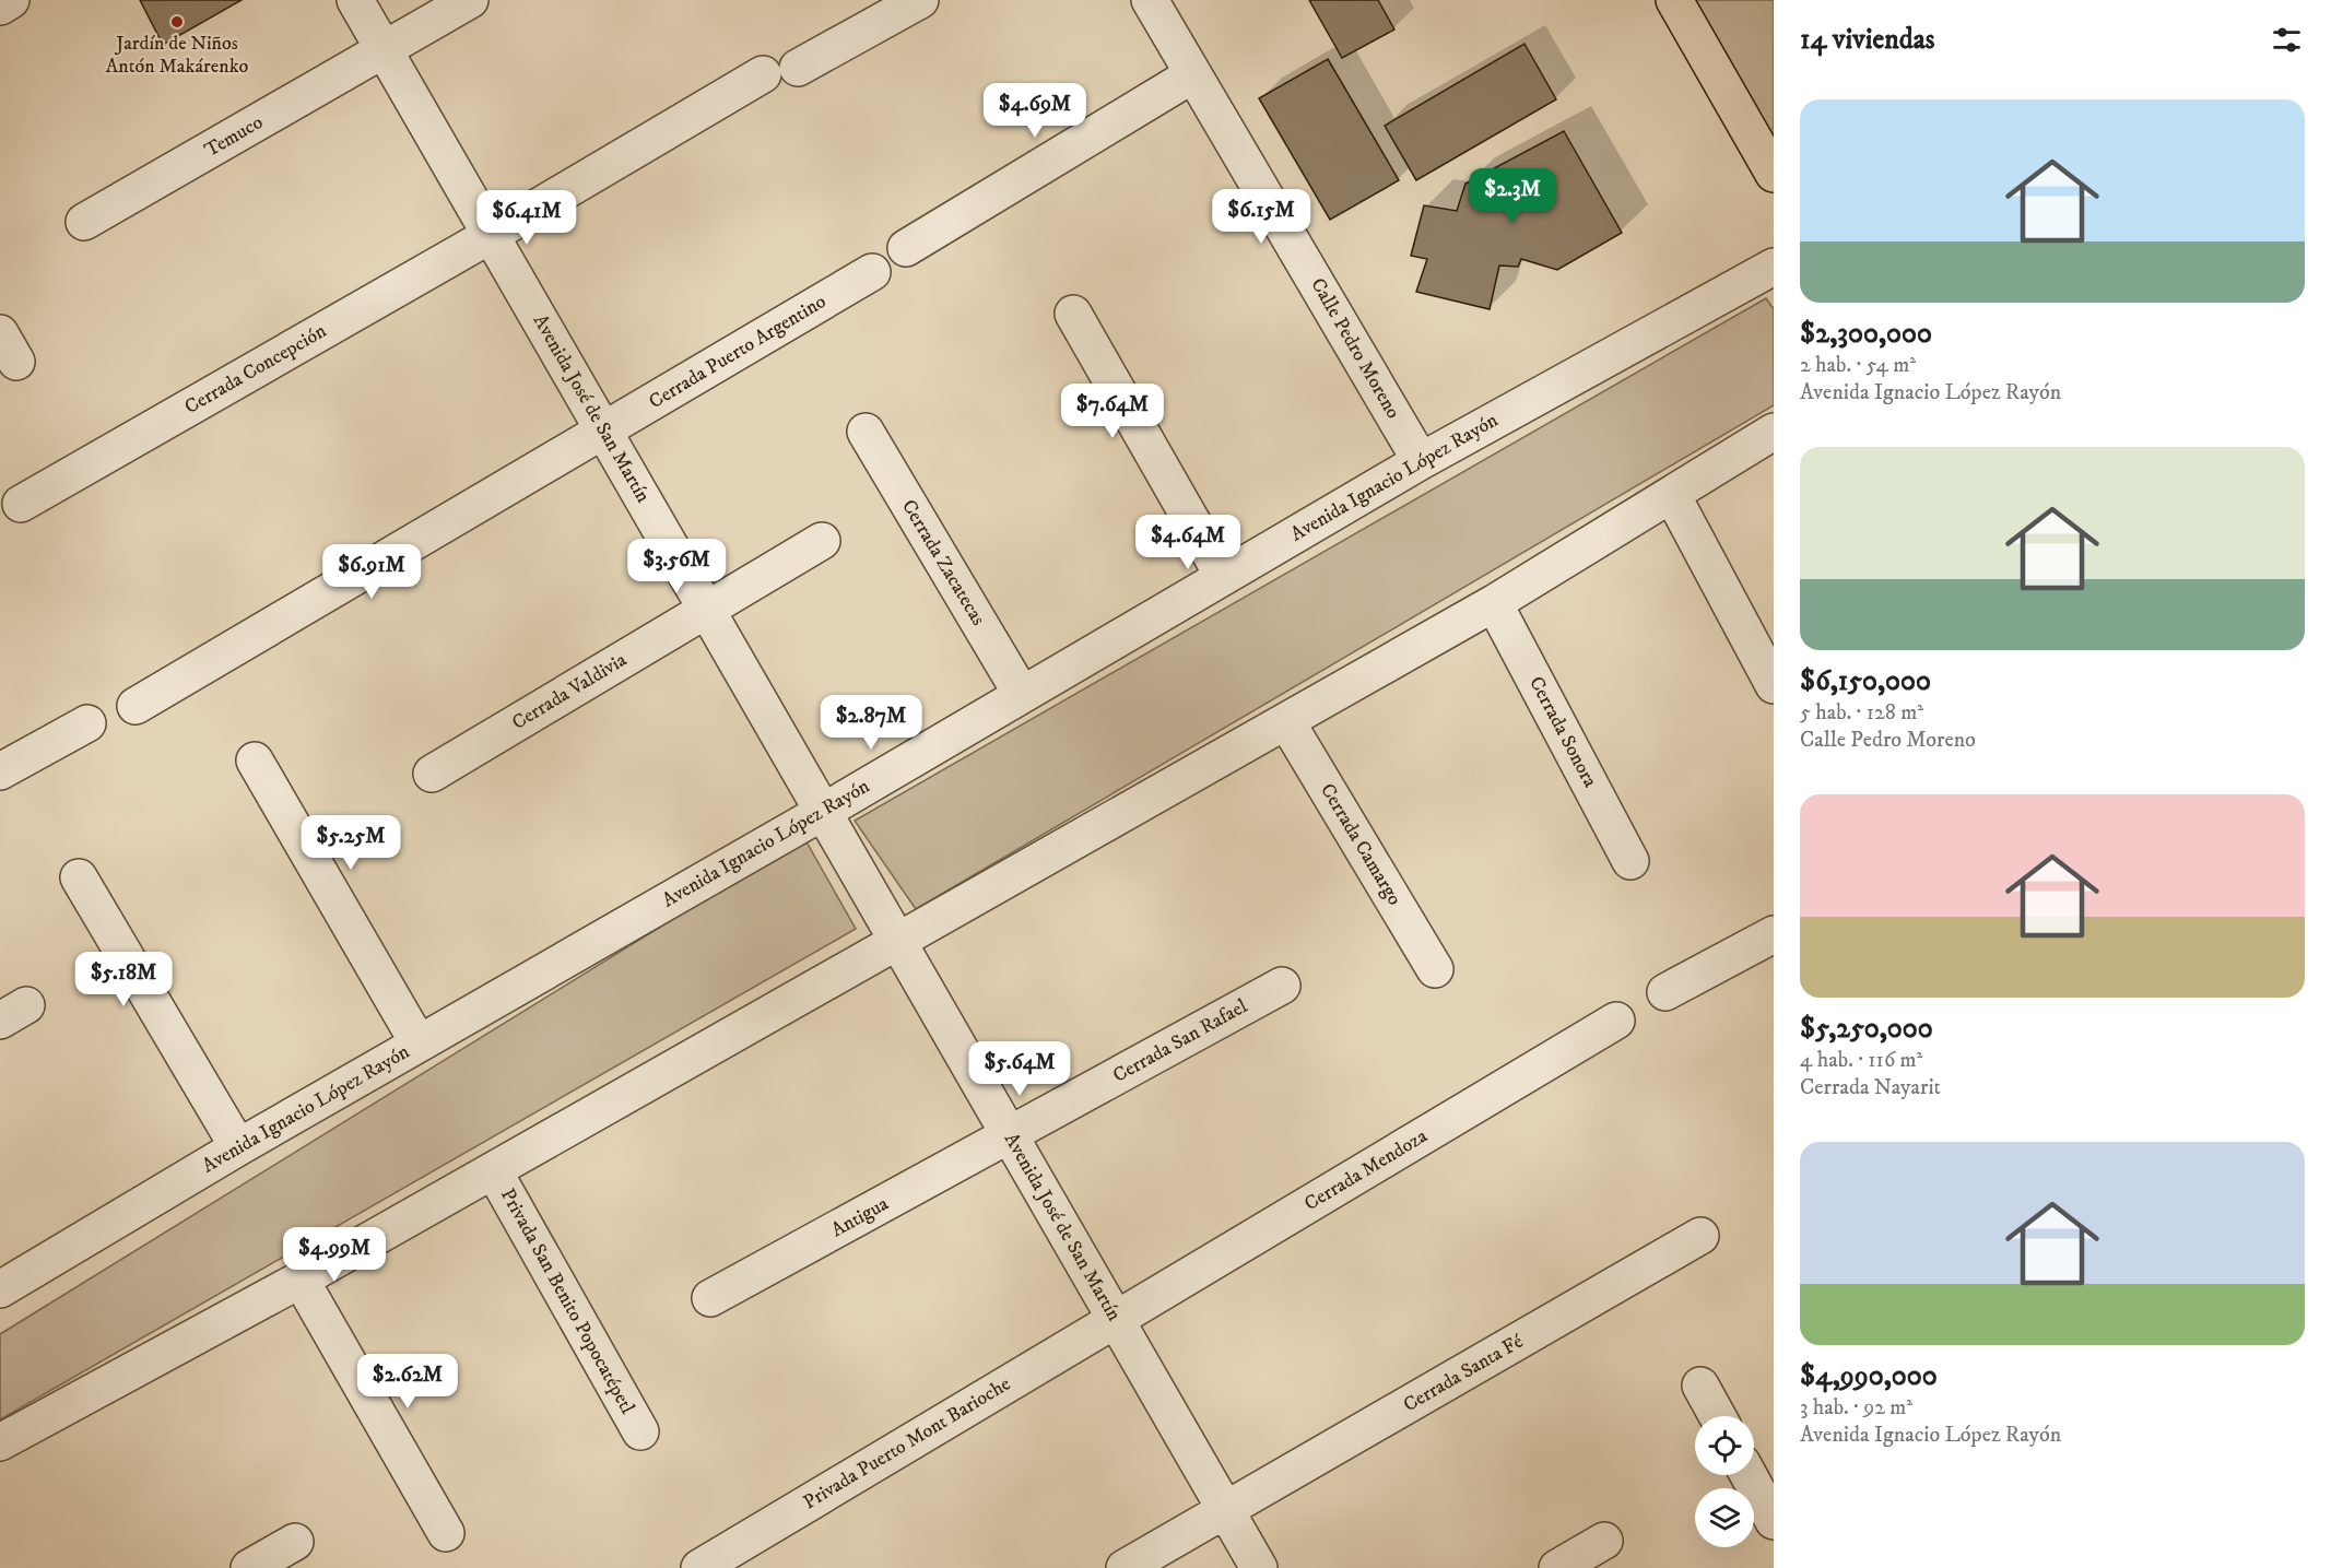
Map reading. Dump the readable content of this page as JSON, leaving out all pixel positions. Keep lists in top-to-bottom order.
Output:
{
  "streets": {
    "street": [
      "Temuco",
      "Calle Pedro Moreno",
      "Cerrada Puerto Argentino",
      "Cerrada Concepción",
      "Avenida José de San Martín",
      "Avenida Ignacio López Rayón",
      "Cerrada Zacatecas",
      "Cerrada Valdivia",
      "Cerrada Sonora",
      "Cerrada Camargo",
      "Cerrada San Rafael",
      "Cerrada Mendoza",
      "Antigua",
      "Privada San Benito Popocatépetl",
      "Cerrada Santa Fé",
      "Privada Puerto Mont Barioche"
    ]
  },
  "crossings": [
    ["Temuco", "Avenida José de San Martín"],
    ["Calle Pedro Moreno", "Avenida Ignacio López Rayón"],
    ["Cerrada Puerto Argentino", "Avenida José de San Martín"],
    ["Cerrada Concepción", "Avenida José de San Martín"],
    ["Avenida José de San Martín", "Avenida Ignacio López Rayón"],
    ["Avenida José de San Martín", "Cerrada Valdivia"],
    ["Avenida José de San Martín", "Cerrada San Rafael"],
    ["Avenida José de San Martín", "Cerrada Mendoza"],
    ["Avenida José de San Martín", "Antigua"],
    ["Avenida José de San Martín", "Cerrada Santa Fé"],
    ["Avenida José de San Martín", "Privada Puerto Mont Barioche"],
    ["Avenida Ignacio López Rayón", "Cerrada Zacatecas"],
    ["Cerrada San Rafael", "Antigua"],
    ["Cerrada Mendoza", "Privada Puerto Mont Barioche"]
  ],
  "places": ["Jardín de Niños Antón Makárenko"],
  "page": {
    "heading": "14 viviendas",
    "list": [
      {
        "name": "$2,300,000",
        "note": "2 hab. · 54 m² · Avenida Ignacio López Rayón"
      },
      {
        "name": "$6,150,000",
        "note": "5 hab. · 128 m² · Calle Pedro Moreno"
      },
      {
        "name": "$5,250,000",
        "note": "4 hab. · 116 m² · Cerrada Nayarit"
      },
      {
        "name": "$4,990,000",
        "note": "3 hab. · 92 m² · Avenida Ignacio López Rayón"
      }
    ],
    "price": [
      "$4.69M",
      "$2.3M",
      "$6.15M",
      "$6.41M",
      "$7.64M",
      "$4.64M",
      "$3.56M",
      "$6.91M",
      "$2.87M",
      "$5.25M",
      "$5.18M",
      "$5.64M",
      "$4.99M",
      "$2.62M"
    ]
  }
}
